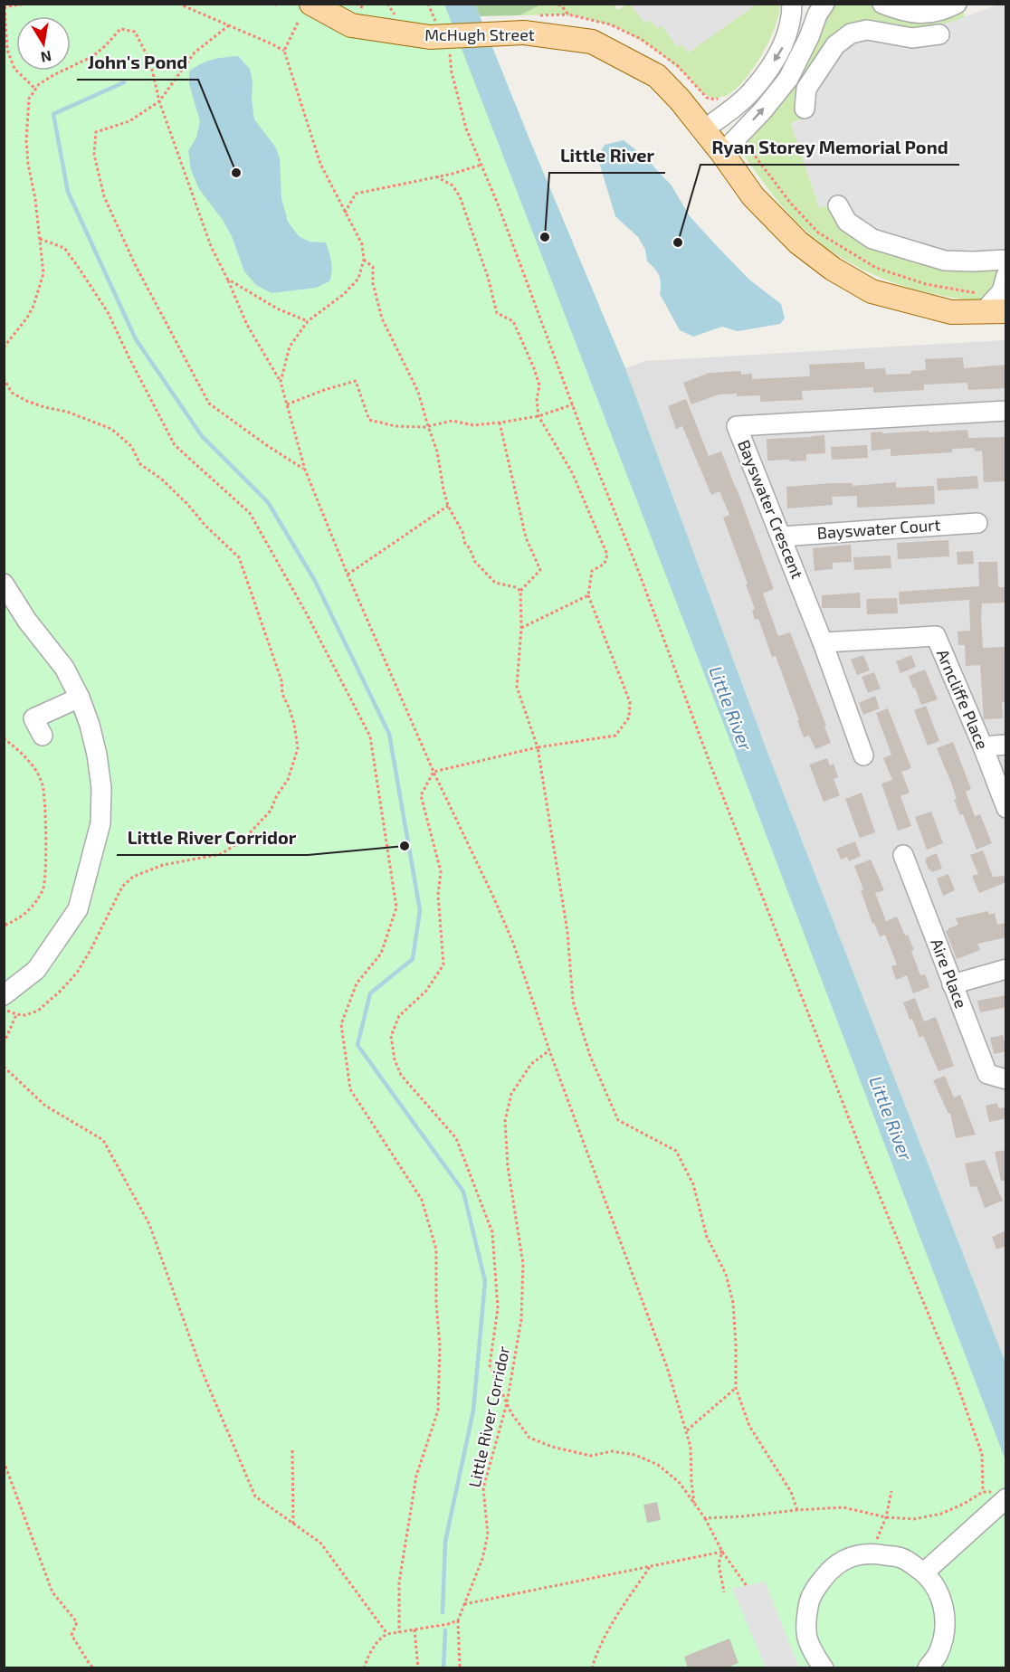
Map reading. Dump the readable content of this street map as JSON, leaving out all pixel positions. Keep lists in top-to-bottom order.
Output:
{
  "streets": {
    "main road": ["McHugh Street"],
    "street": [
      "Bayswater Crescent",
      "Bayswater Court",
      "Arncliffe Place",
      "Aire Place"
    ],
    "path": ["Little River Corridor"]
  },
  "crossings": [
    ["Bayswater Crescent", "Bayswater Court"],
    ["Bayswater Crescent", "Arncliffe Place"]
  ],
  "water": ["Little River"],
  "places": [
    "John's Pond",
    "Little River",
    "Ryan Storey Memorial Pond",
    "Little River Corridor"
  ],
  "north": "bottom"
}
